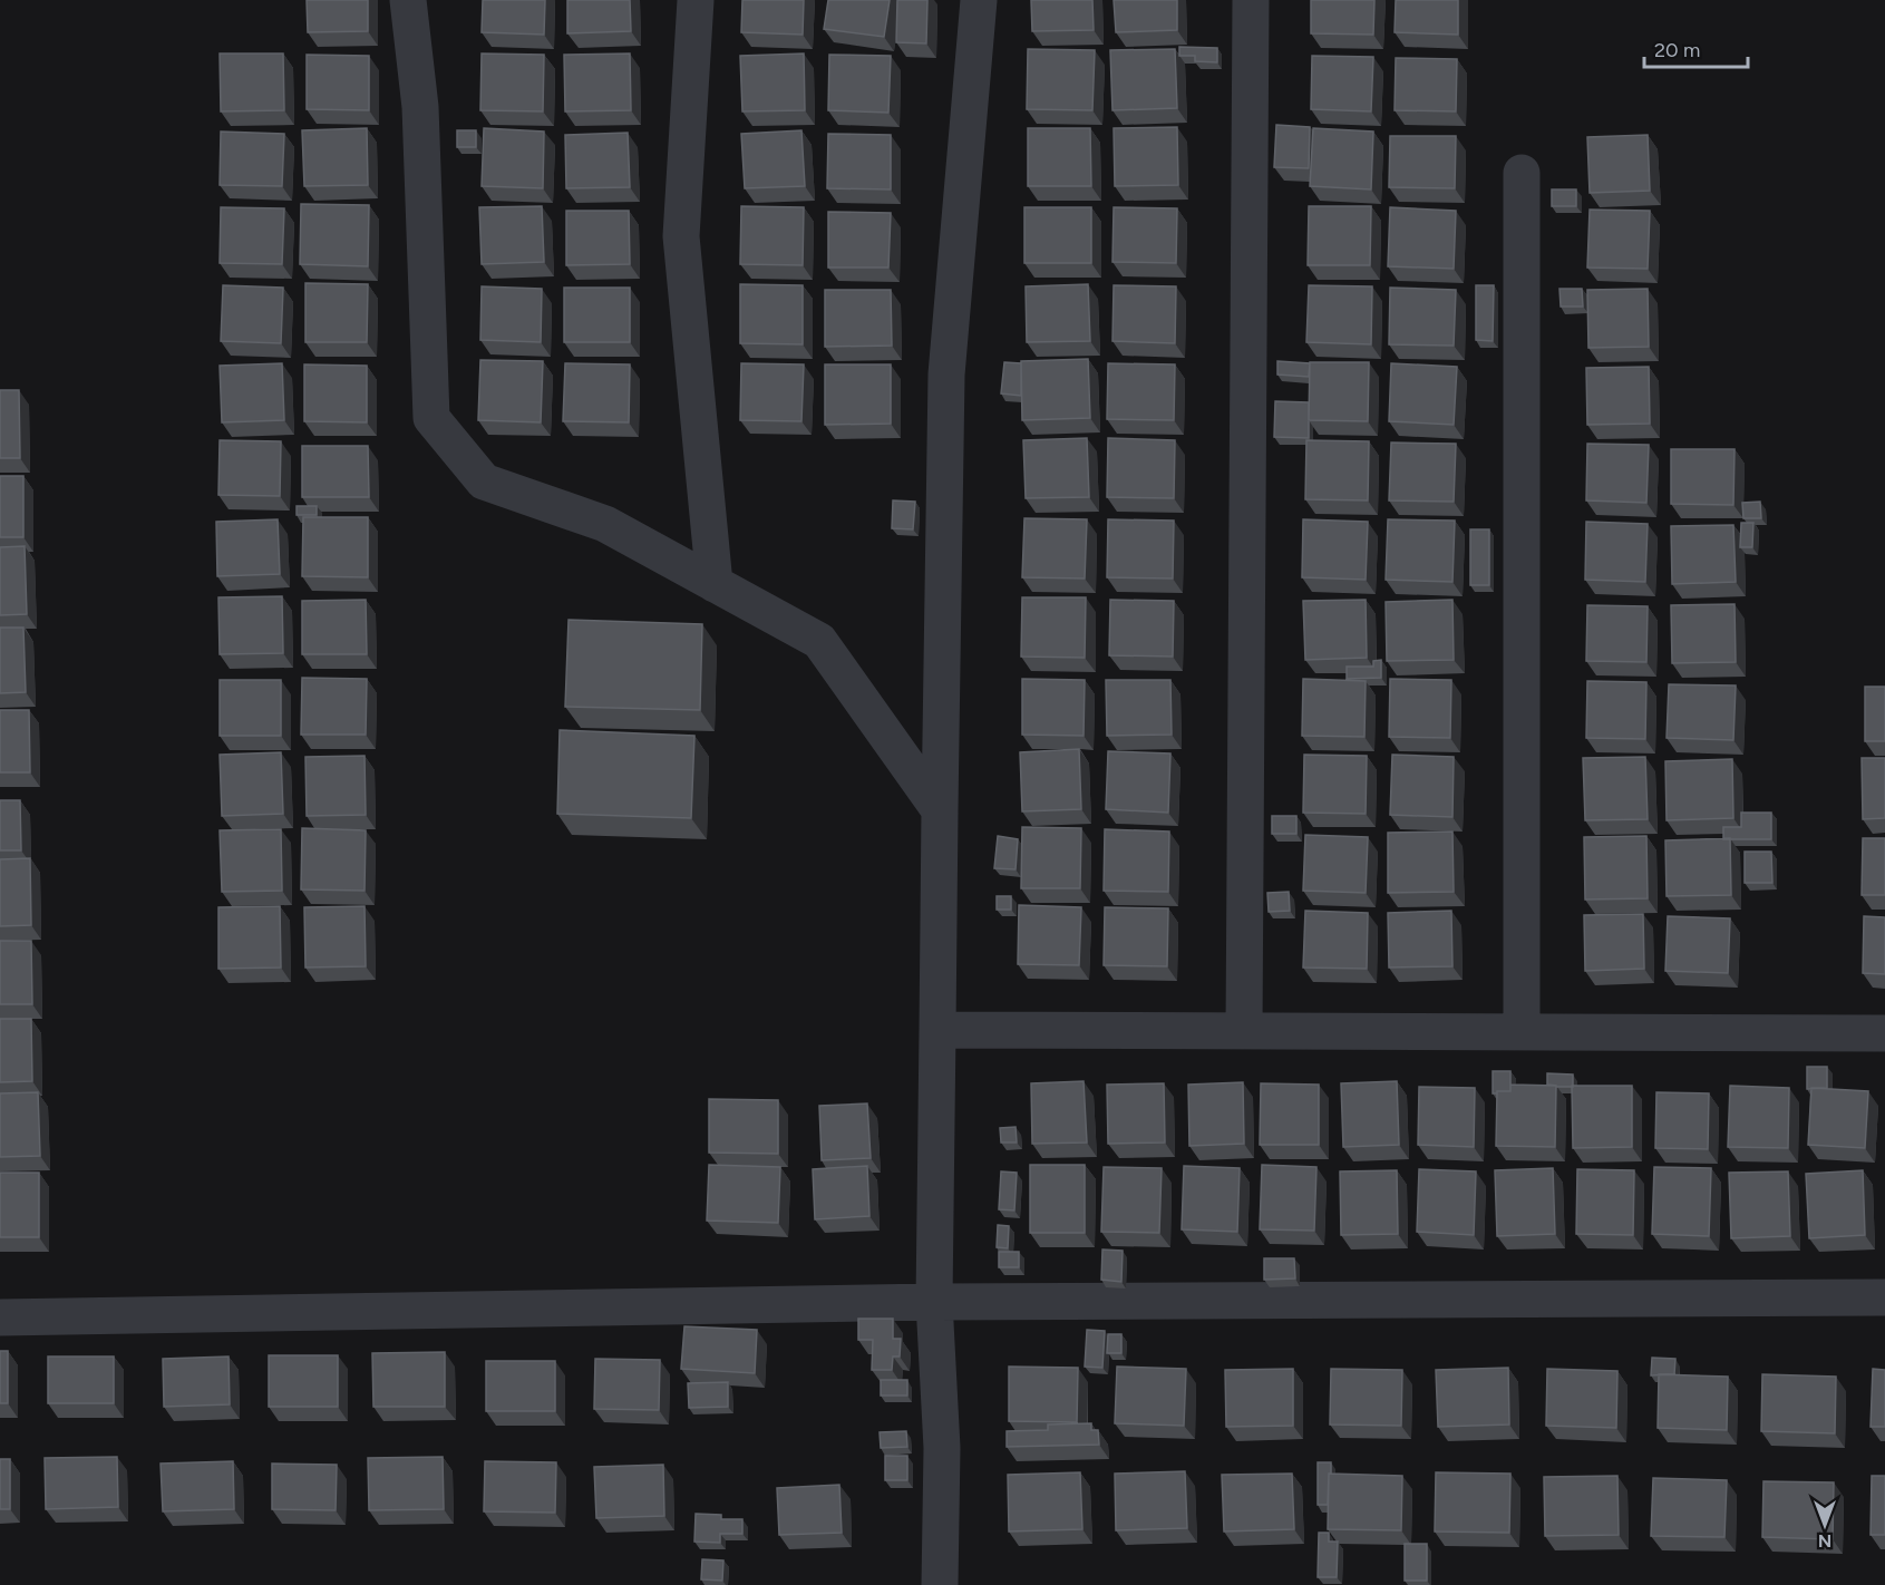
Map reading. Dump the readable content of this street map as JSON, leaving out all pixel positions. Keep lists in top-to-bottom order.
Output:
{
  "scale_bar": "20 m",
  "north": "bottom"
}
